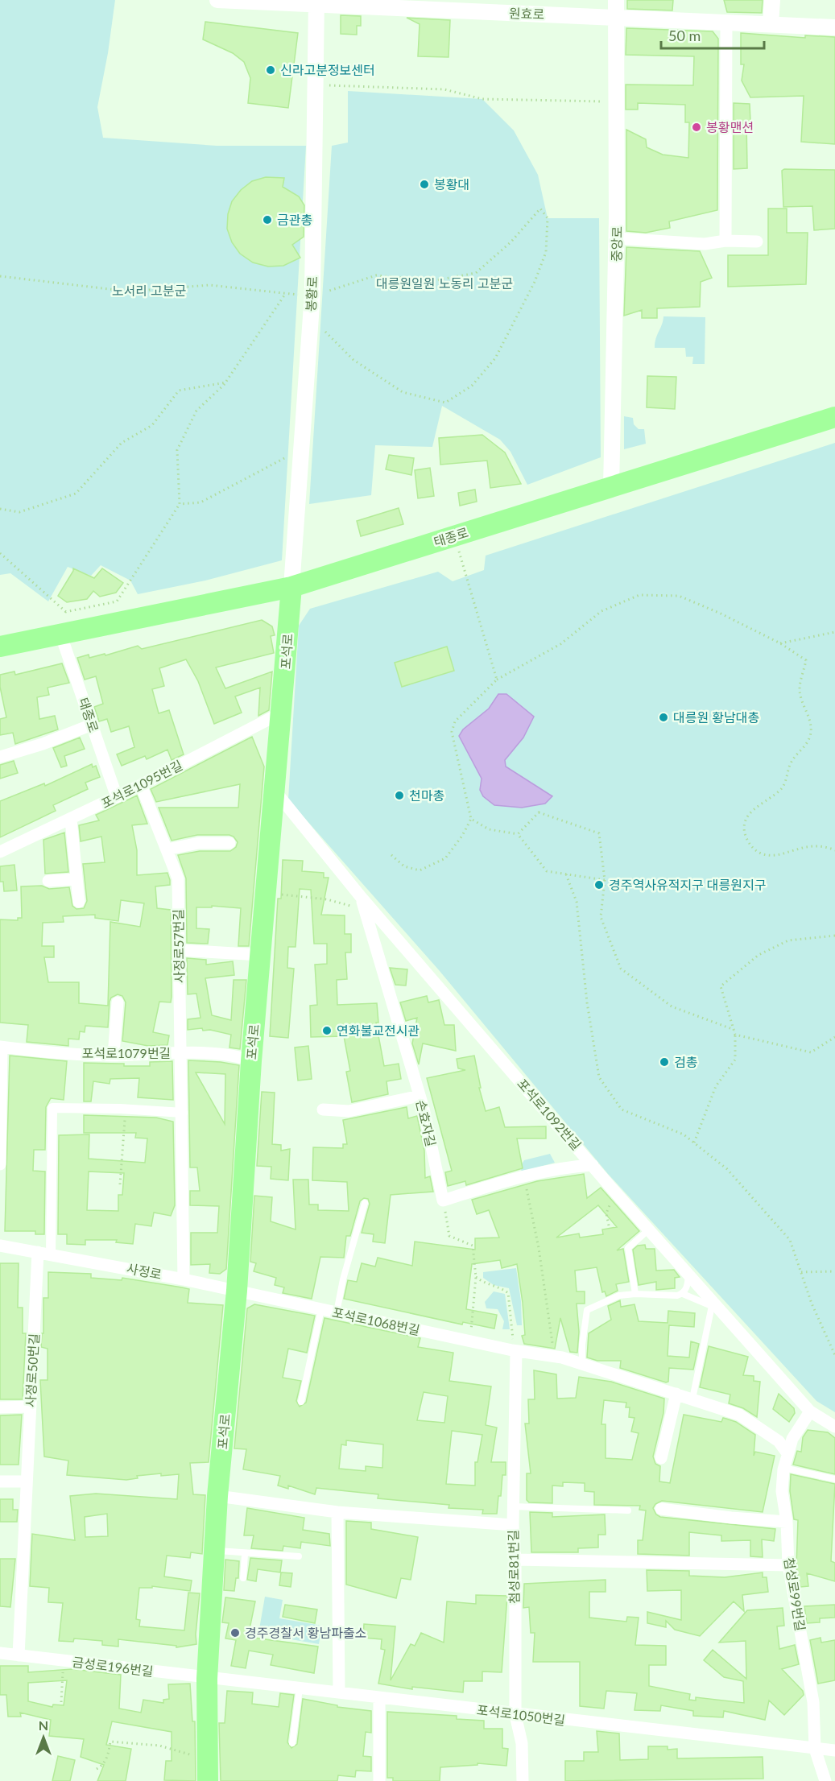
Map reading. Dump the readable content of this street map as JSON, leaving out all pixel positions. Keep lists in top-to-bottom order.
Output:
{
  "streets": {
    "main road": ["태종로", "포석로"],
    "street": [
      "원효로",
      "중앙로",
      "봉황로",
      "포석로1095번길",
      "사정로57번길",
      "포석로1079번길",
      "포석로1092번길",
      "손효자길",
      "사정로",
      "포석로1068번길",
      "사정로50번길",
      "첨성로81번길",
      "첨성로99번길",
      "금성로196번길",
      "포석로1050번길"
    ]
  },
  "crossings": [
    ["원효로", "중앙로"],
    ["원효로", "봉황로"],
    ["중앙로", "태종로"],
    ["봉황로", "태종로"],
    ["봉황로", "포석로"],
    ["태종로", "포석로"],
    ["태종로", "포석로1095번길"],
    ["포석로", "포석로1095번길"],
    ["포석로", "포석로1079번길"],
    ["포석로", "포석로1092번길"],
    ["포석로", "사정로"],
    ["포석로", "포석로1068번길"],
    ["포석로", "금성로196번길"],
    ["포석로", "포석로1050번길"],
    ["포석로1095번길", "사정로57번길"],
    ["사정로57번길", "포석로1079번길"],
    ["사정로57번길", "사정로"],
    ["포석로1092번길", "손효자길"],
    ["포석로1092번길", "첨성로99번길"],
    ["사정로", "포석로1068번길"],
    ["사정로", "사정로50번길"],
    ["포석로1068번길", "첨성로81번길"],
    ["포석로1068번길", "첨성로99번길"],
    ["첨성로81번길", "포석로1050번길"],
    ["첨성로99번길", "포석로1050번길"],
    ["금성로196번길", "포석로1050번길"]
  ],
  "parks": ["대릉원일원 노동리 고분군", "노서리 고분군"],
  "places": [
    "신라고분정보센터",
    "봉황맨션",
    "봉황대",
    "금관총",
    "대릉원 황남대총",
    "천마총",
    "경주역사유적지구 대릉원지구",
    "연화불교전시관",
    "검총",
    "경주경찰서 황남파출소"
  ],
  "scale_bar": "50 m",
  "north": "top"
}
